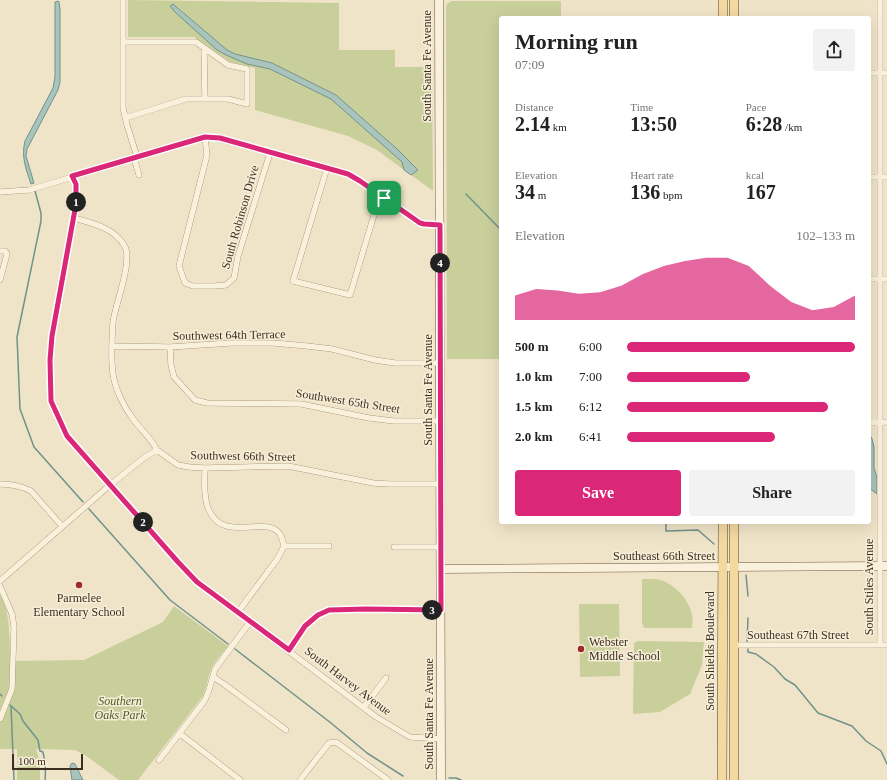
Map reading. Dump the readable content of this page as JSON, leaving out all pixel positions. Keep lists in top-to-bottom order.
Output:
{
  "streets": {
    "main road": ["South Santa Fe Avenue", "Southeast 66th Street", "South Shields Boulevard"],
    "street": [
      "South Robinson Drive",
      "Southwest 64th Terrace",
      "Southwest 65th Street",
      "Southwest 66th Street",
      "South Stiles Avenue",
      "Southeast 67th Street",
      "South Harvey Avenue"
    ]
  },
  "crossings": [
    ["South Santa Fe Avenue", "Southwest 64th Terrace"],
    ["South Santa Fe Avenue", "Southwest 65th Street"],
    ["South Santa Fe Avenue", "Southwest 66th Street"],
    ["South Santa Fe Avenue", "Southeast 66th Street"],
    ["South Santa Fe Avenue", "South Harvey Avenue"],
    ["Southwest 64th Terrace", "Southwest 65th Street"],
    ["Southwest 64th Terrace", "Southwest 66th Street"],
    ["Southwest 66th Street", "South Harvey Avenue"],
    ["Southeast 66th Street", "South Stiles Avenue"],
    ["Southeast 66th Street", "South Shields Boulevard"],
    ["South Stiles Avenue", "Southeast 67th Street"],
    ["Southeast 67th Street", "South Shields Boulevard"]
  ],
  "parks": ["Southern Oaks Park"],
  "places": ["Parmelee Elementary School", "Webster Middle School"],
  "scale_bar": "100 m",
  "page": {
    "heading": ["Morning run", "07:09"],
    "stats": [
      ["Distance", "2.14 km"],
      ["Time", "13:50"],
      ["Pace", "6:28 /km"],
      ["Elevation", "34 m"],
      ["Heart rate", "136 bpm"],
      ["kcal", "167"]
    ],
    "pins": [
      "1",
      "4",
      "2",
      "3"
    ],
    "chart": ["Elevation", "102–133 m"],
    "list": [
      {
        "name": "500 m",
        "note": "6:00"
      },
      {
        "name": "1.0 km",
        "note": "7:00"
      },
      {
        "name": "1.5 km",
        "note": "6:12"
      },
      {
        "name": "2.0 km",
        "note": "6:41"
      }
    ],
    "buttons": ["Save", "Share"],
    "scale": "100 m"
  }
}
